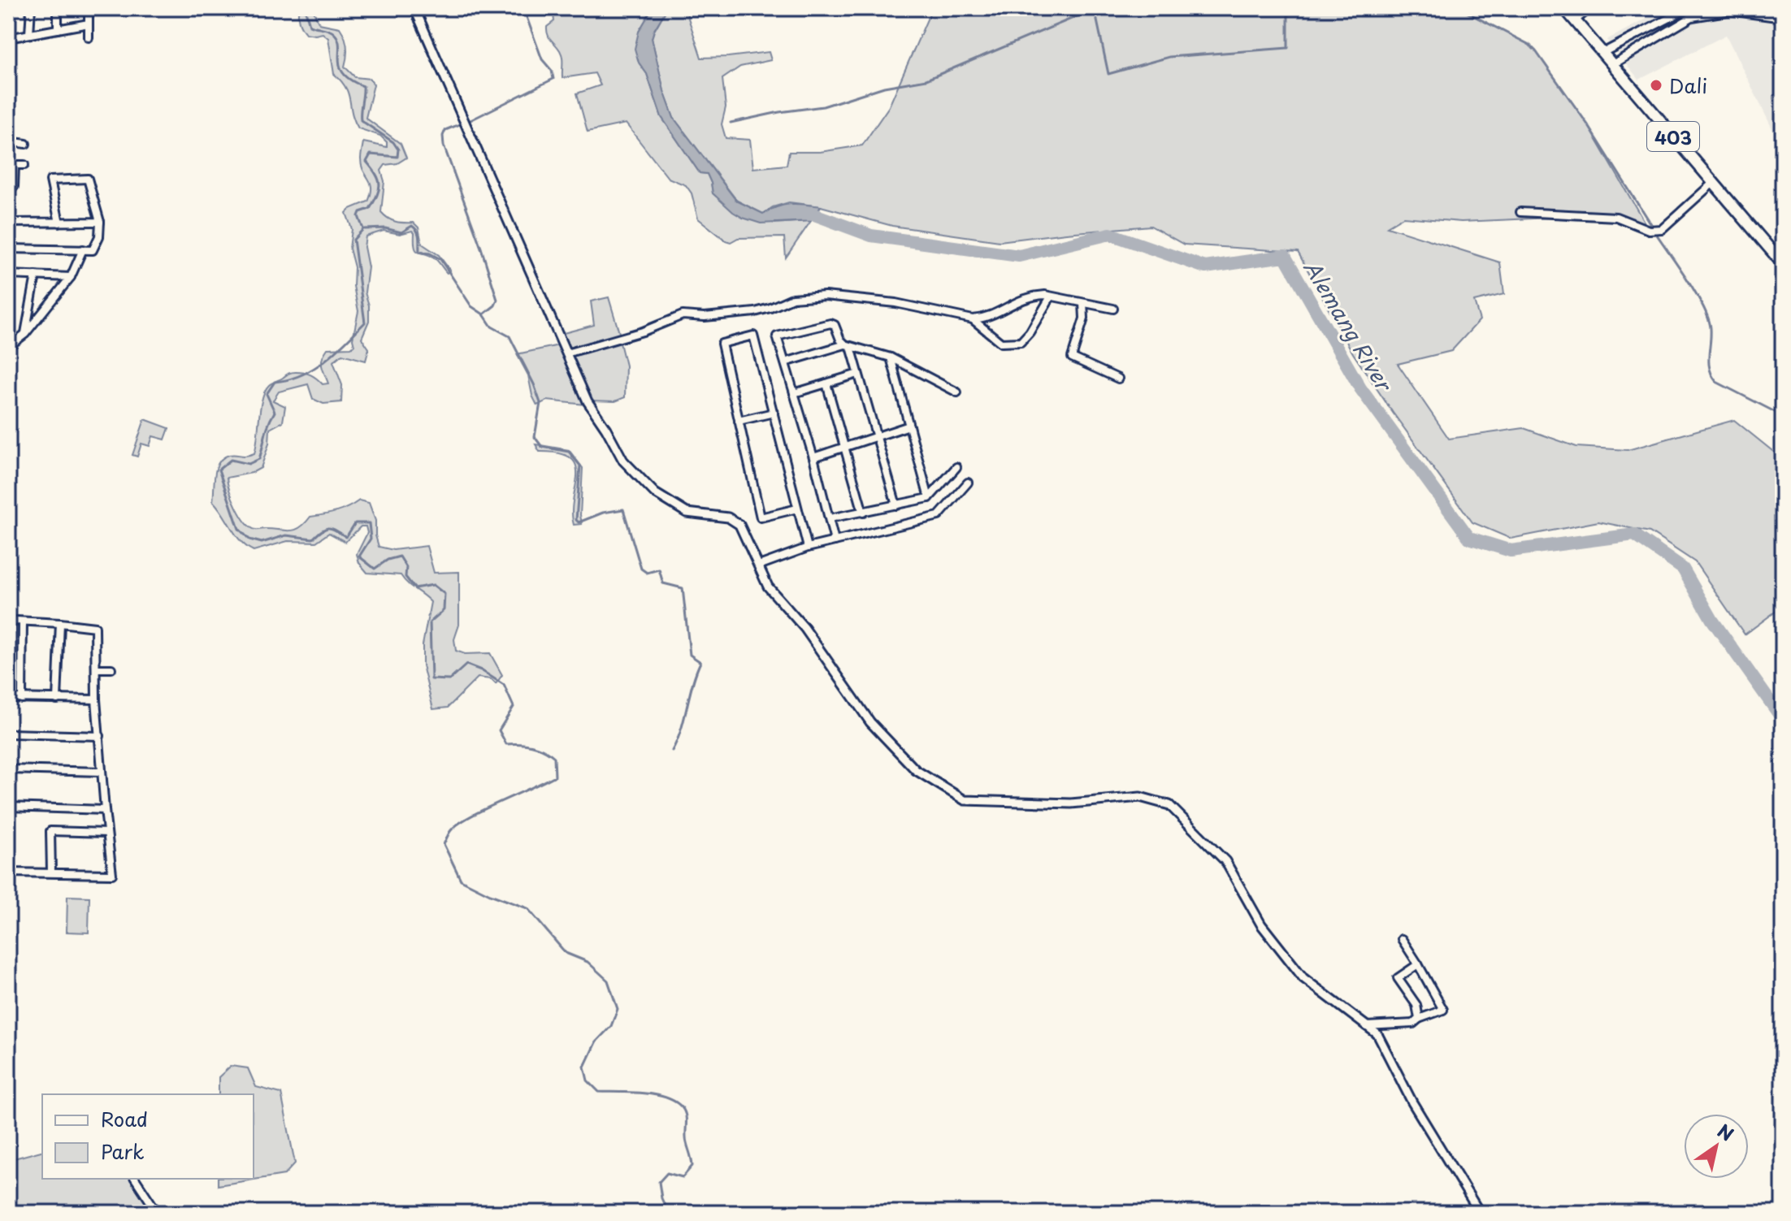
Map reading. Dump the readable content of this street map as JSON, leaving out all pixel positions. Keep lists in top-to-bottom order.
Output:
{
  "streets": {
    "main road": ["403"]
  },
  "water": ["Alemang River"],
  "places": ["Dali"],
  "legend": ["Road", "Park"],
  "north": "top right"
}
